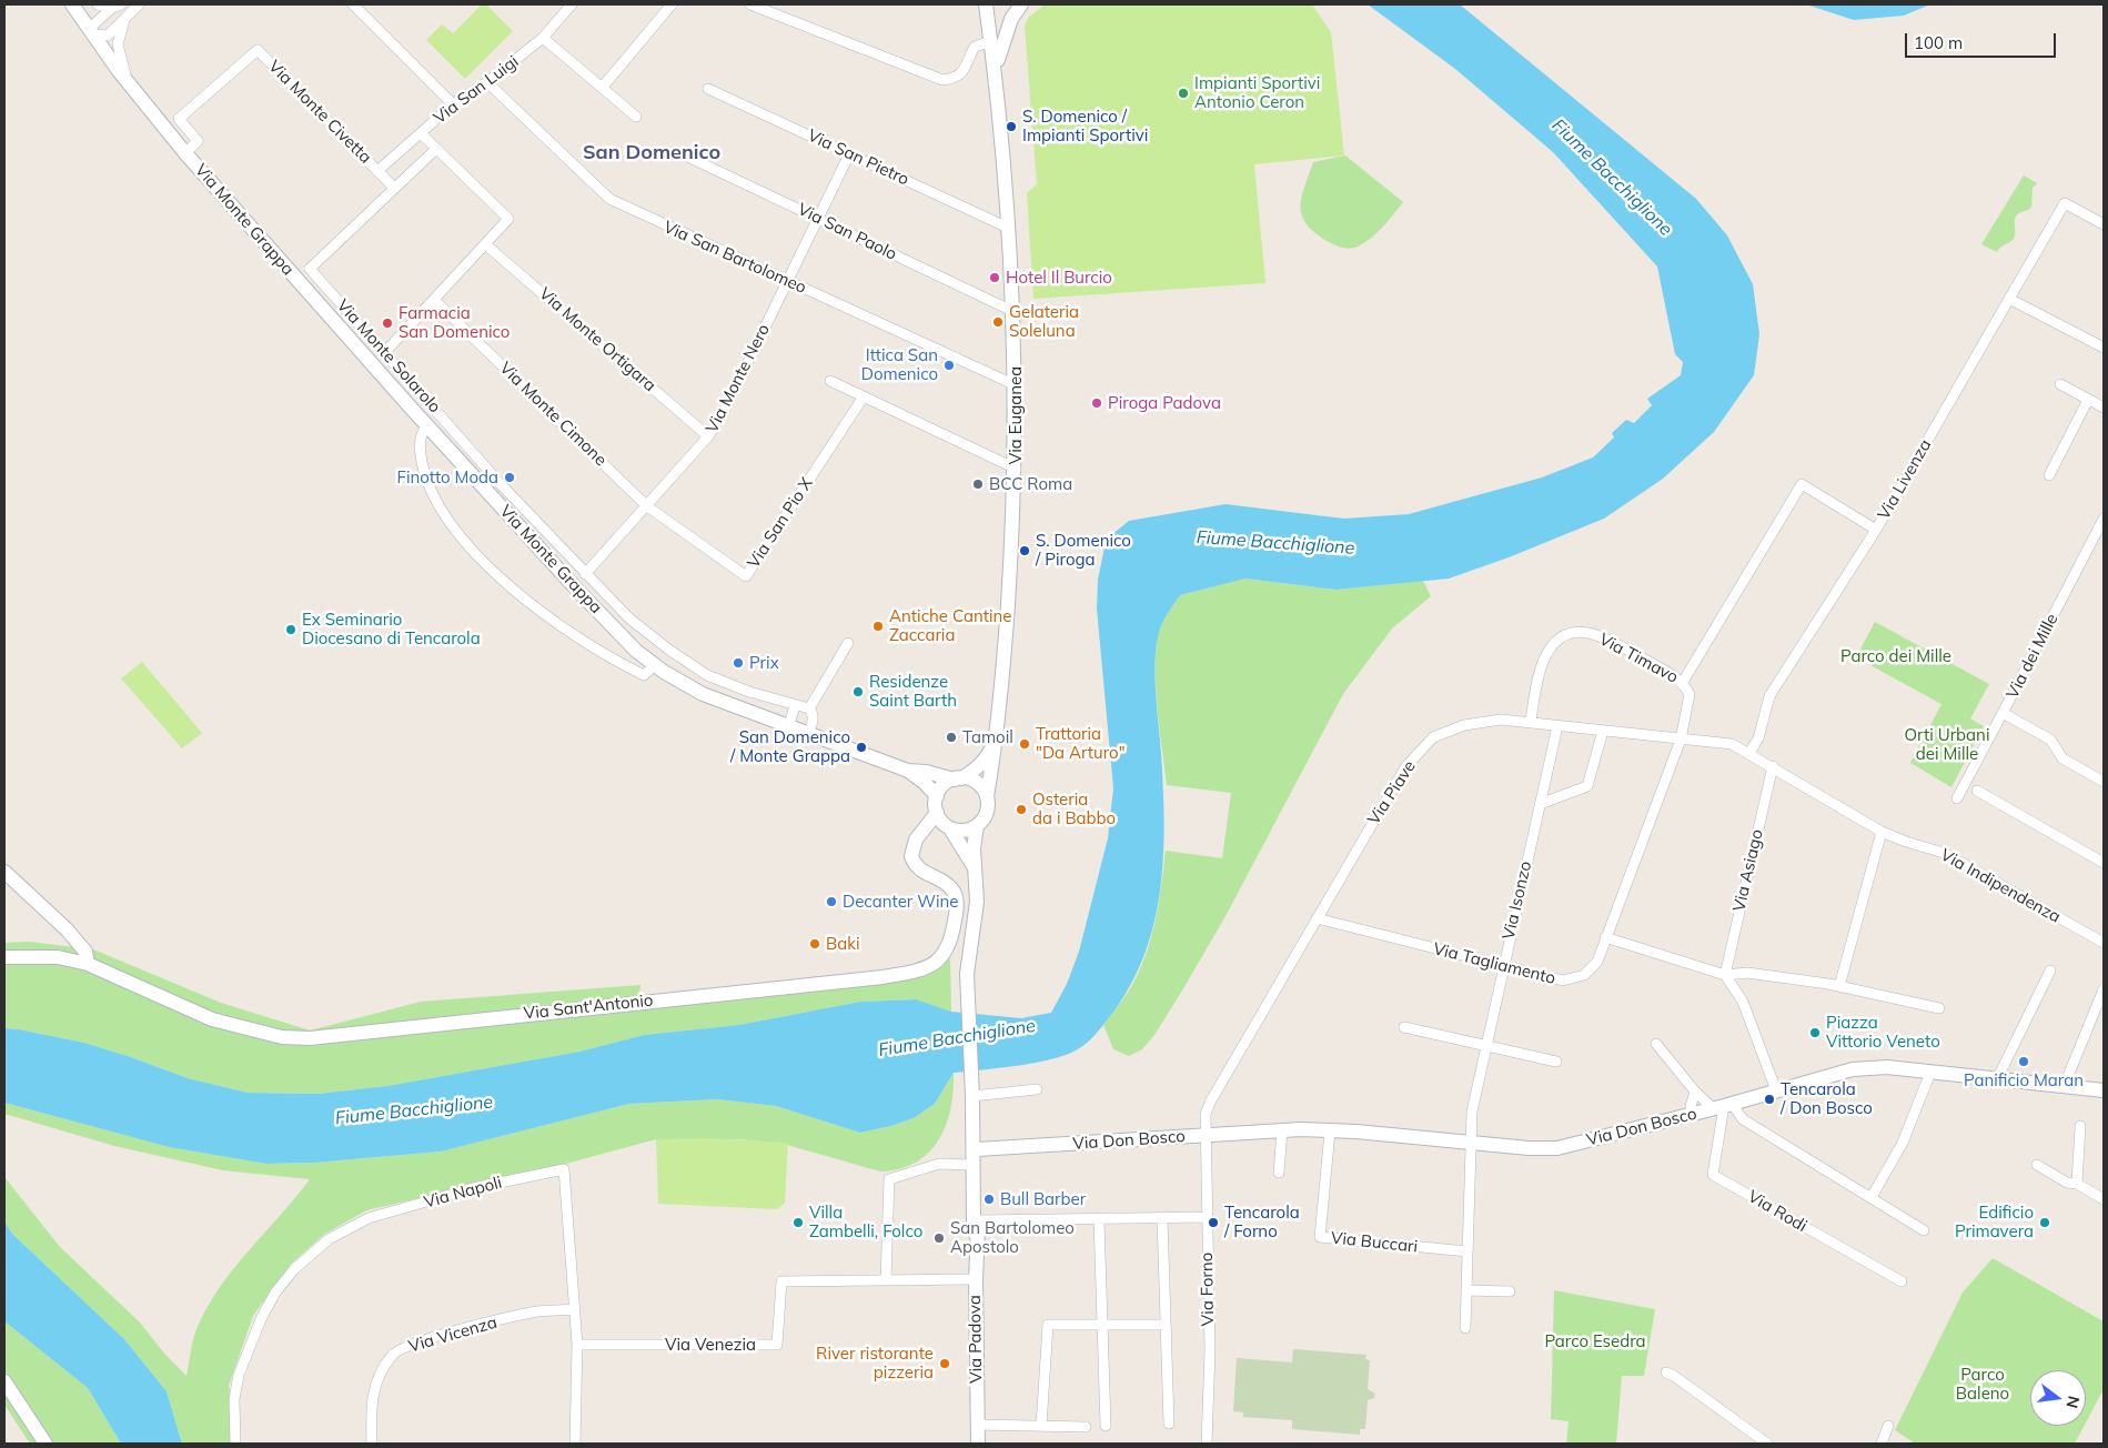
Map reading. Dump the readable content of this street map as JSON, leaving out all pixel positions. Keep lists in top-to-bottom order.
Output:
{
  "streets": {
    "street": [
      "Via San Luigi",
      "Via Monte Civetta",
      "Via San Pietro",
      "Via Monte Grappa",
      "Via San Paolo",
      "Via San Bartolomeo",
      "Via Monte Ortigara",
      "Via Monte Solarolo",
      "Via Monte Nero",
      "Via Monte Cimone",
      "Via Euganea",
      "Via Livenza",
      "Via San Pio X",
      "Via dei Mille",
      "Via Timavo",
      "Via Piave",
      "Via Asiago",
      "Via Indipendenza",
      "Via Isonzo",
      "Via Tagliamento",
      "Via Sant'Antonio",
      "Via Don Bosco",
      "Via Napoli",
      "Via Rodi",
      "Via Buccari",
      "Via Forno",
      "Via Vicenza",
      "Via Padova",
      "Via Venezia"
    ]
  },
  "crossings": [
    ["Via San Luigi", "Via Monte Civetta"],
    ["Via San Luigi", "Via San Bartolomeo"],
    ["Via Monte Civetta", "Via Monte Grappa"],
    ["Via Monte Civetta", "Via Monte Solarolo"],
    ["Via San Pietro", "Via Monte Nero"],
    ["Via San Pietro", "Via Euganea"],
    ["Via Monte Grappa", "Via Monte Solarolo"],
    ["Via Monte Grappa", "Via Monte Nero"],
    ["Via Monte Grappa", "Via Euganea"],
    ["Via Monte Grappa", "Via Sant'Antonio"],
    ["Via San Paolo", "Via Monte Nero"],
    ["Via San Paolo", "Via Euganea"],
    ["Via San Bartolomeo", "Via Monte Nero"],
    ["Via San Bartolomeo", "Via Euganea"],
    ["Via Monte Ortigara", "Via Monte Nero"],
    ["Via Monte Solarolo", "Via Monte Nero"],
    ["Via Monte Nero", "Via Monte Cimone"],
    ["Via Monte Nero", "Via San Pio X"],
    ["Via Monte Cimone", "Via San Pio X"],
    ["Via Euganea", "Via Sant'Antonio"],
    ["Via Euganea", "Via Padova"],
    ["Via Livenza", "Via Piave"],
    ["Via Livenza", "Via Indipendenza"],
    ["Via Timavo", "Via Piave"],
    ["Via Timavo", "Via Tagliamento"],
    ["Via Piave", "Via Indipendenza"],
    ["Via Piave", "Via Isonzo"],
    ["Via Piave", "Via Tagliamento"],
    ["Via Piave", "Via Don Bosco"],
    ["Via Piave", "Via Forno"],
    ["Via Asiago", "Via Indipendenza"],
    ["Via Isonzo", "Via Tagliamento"],
    ["Via Isonzo", "Via Don Bosco"],
    ["Via Isonzo", "Via Buccari"],
    ["Via Don Bosco", "Via Rodi"],
    ["Via Don Bosco", "Via Buccari"],
    ["Via Don Bosco", "Via Forno"],
    ["Via Don Bosco", "Via Padova"],
    ["Via Napoli", "Via Vicenza"],
    ["Via Napoli", "Via Venezia"],
    ["Via Padova", "Via Venezia"]
  ],
  "districts": ["San Domenico"],
  "water": ["Fiume Bacchiglione"],
  "parks": [
    "Parco dei Mille",
    "Orti Urbani dei Mille",
    "Parco Esedra",
    "Parco Baleno"
  ],
  "places": [
    "Impianti Sportivi Antonio Ceron",
    "S. Domenico / Impianti Sportivi",
    "Hotel Il Burcio",
    "Gelateria Soleluna",
    "Farmacia San Domenico",
    "Ittica San Domenico",
    "Piroga Padova",
    "Finotto Moda",
    "BCC Roma",
    "S. Domenico / Piroga",
    "Antiche Cantine Zaccaria",
    "Ex Seminario Diocesano di Tencarola",
    "Prix",
    "Residenze Saint Barth",
    "Tamoil",
    "Trattoria \"Da Arturo\"",
    "San Domenico / Monte Grappa",
    "Osteria da i Babbo",
    "Decanter Wine",
    "Baki",
    "Piazza Vittorio Veneto",
    "Panificio Maran",
    "Tencarola / Don Bosco",
    "Bull Barber",
    "Villa Zambelli, Folco",
    "Tencarola / Forno",
    "Edificio Primavera",
    "San Bartolomeo Apostolo",
    "River ristorante pizzeria"
  ],
  "scale_bar": "100 m",
  "north": "right"
}
